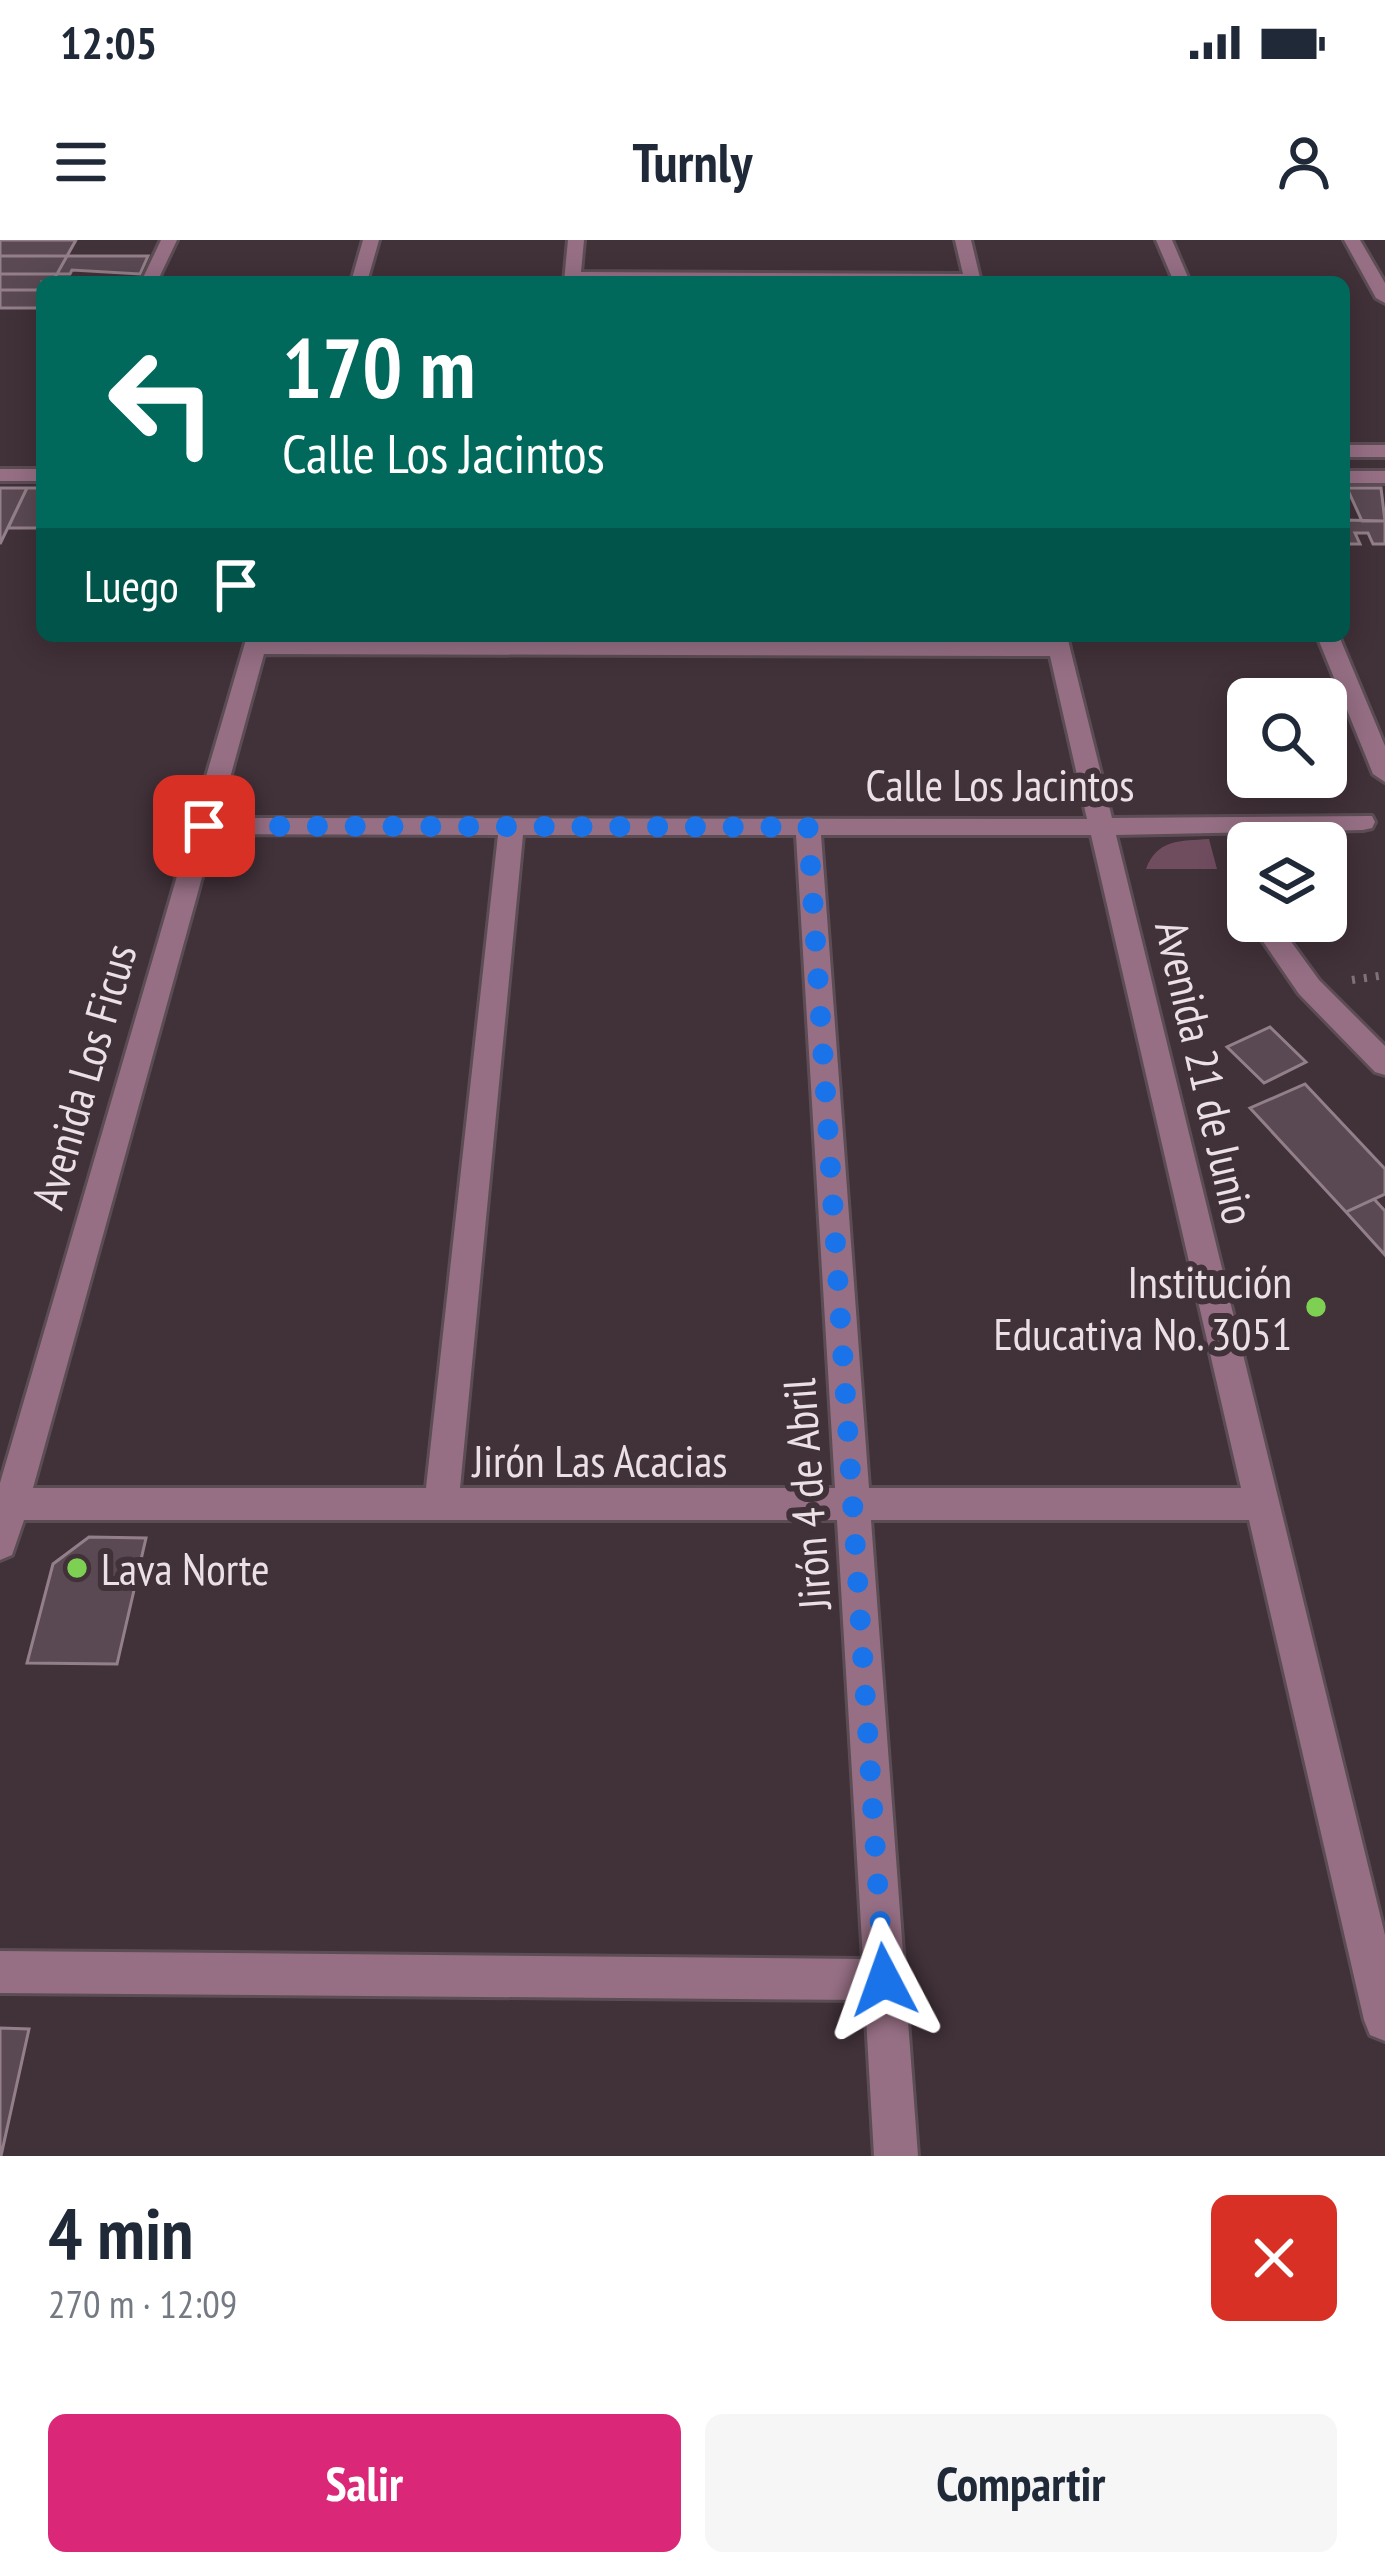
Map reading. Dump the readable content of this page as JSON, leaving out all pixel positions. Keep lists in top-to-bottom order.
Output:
{
  "streets": {
    "street": [
      "Calle Los Jacintos",
      "Avenida 21 de Junio",
      "Avenida Los Ficus",
      "Jirón Las Acacias",
      "Jirón 4 de Abril"
    ]
  },
  "crossings": [
    ["Calle Los Jacintos", "Avenida 21 de Junio"],
    ["Calle Los Jacintos", "Avenida Los Ficus"],
    ["Calle Los Jacintos", "Jirón 4 de Abril"],
    ["Avenida 21 de Junio", "Jirón Las Acacias"],
    ["Avenida Los Ficus", "Jirón Las Acacias"],
    ["Jirón Las Acacias", "Jirón 4 de Abril"]
  ],
  "places": ["Institución Educativa No. 3051", "Lava Norte"],
  "page": {
    "status": "12:05",
    "header": "Turnly",
    "turn": ["170 m", "Calle Los Jacintos"],
    "then": "Luego",
    "heading": ["4 min", "270 m · 12:09"],
    "buttons": ["Salir", "Compartir"]
  }
}
